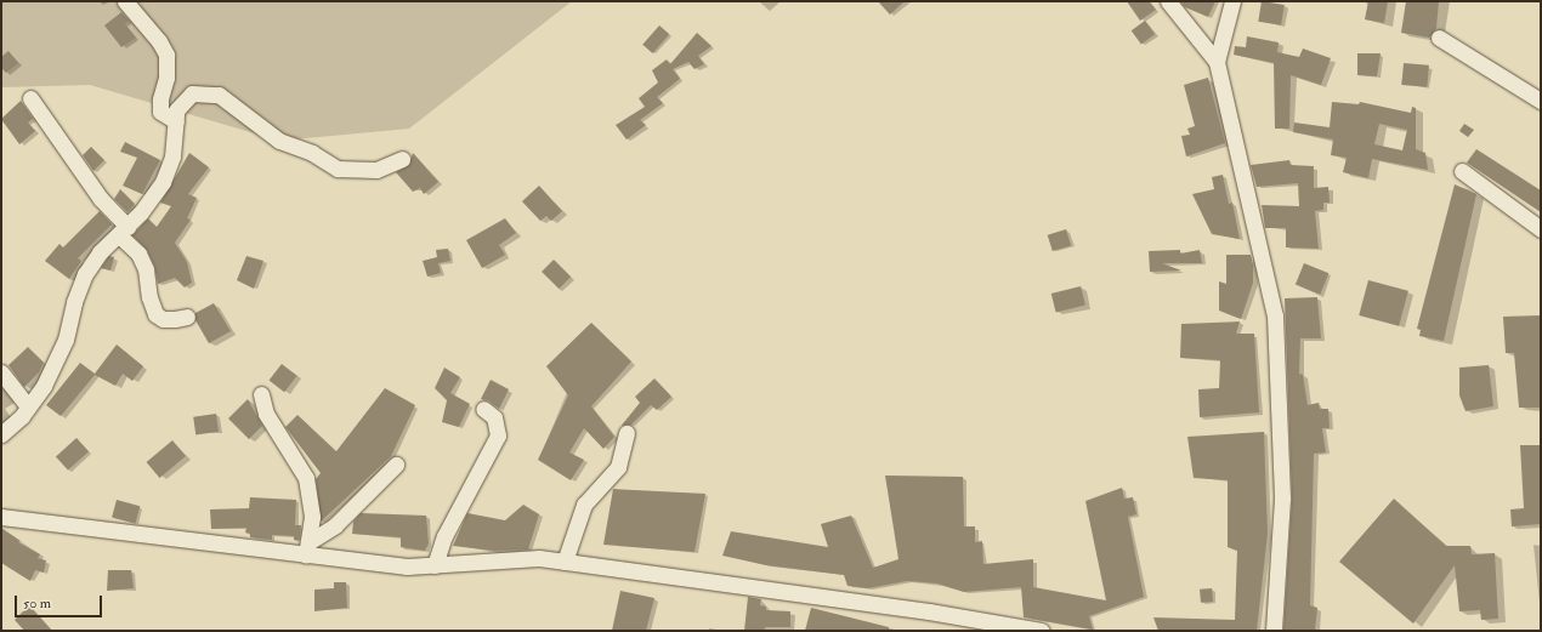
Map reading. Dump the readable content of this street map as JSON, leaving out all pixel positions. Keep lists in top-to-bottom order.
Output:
{
  "scale_bar": "50 m"
}
